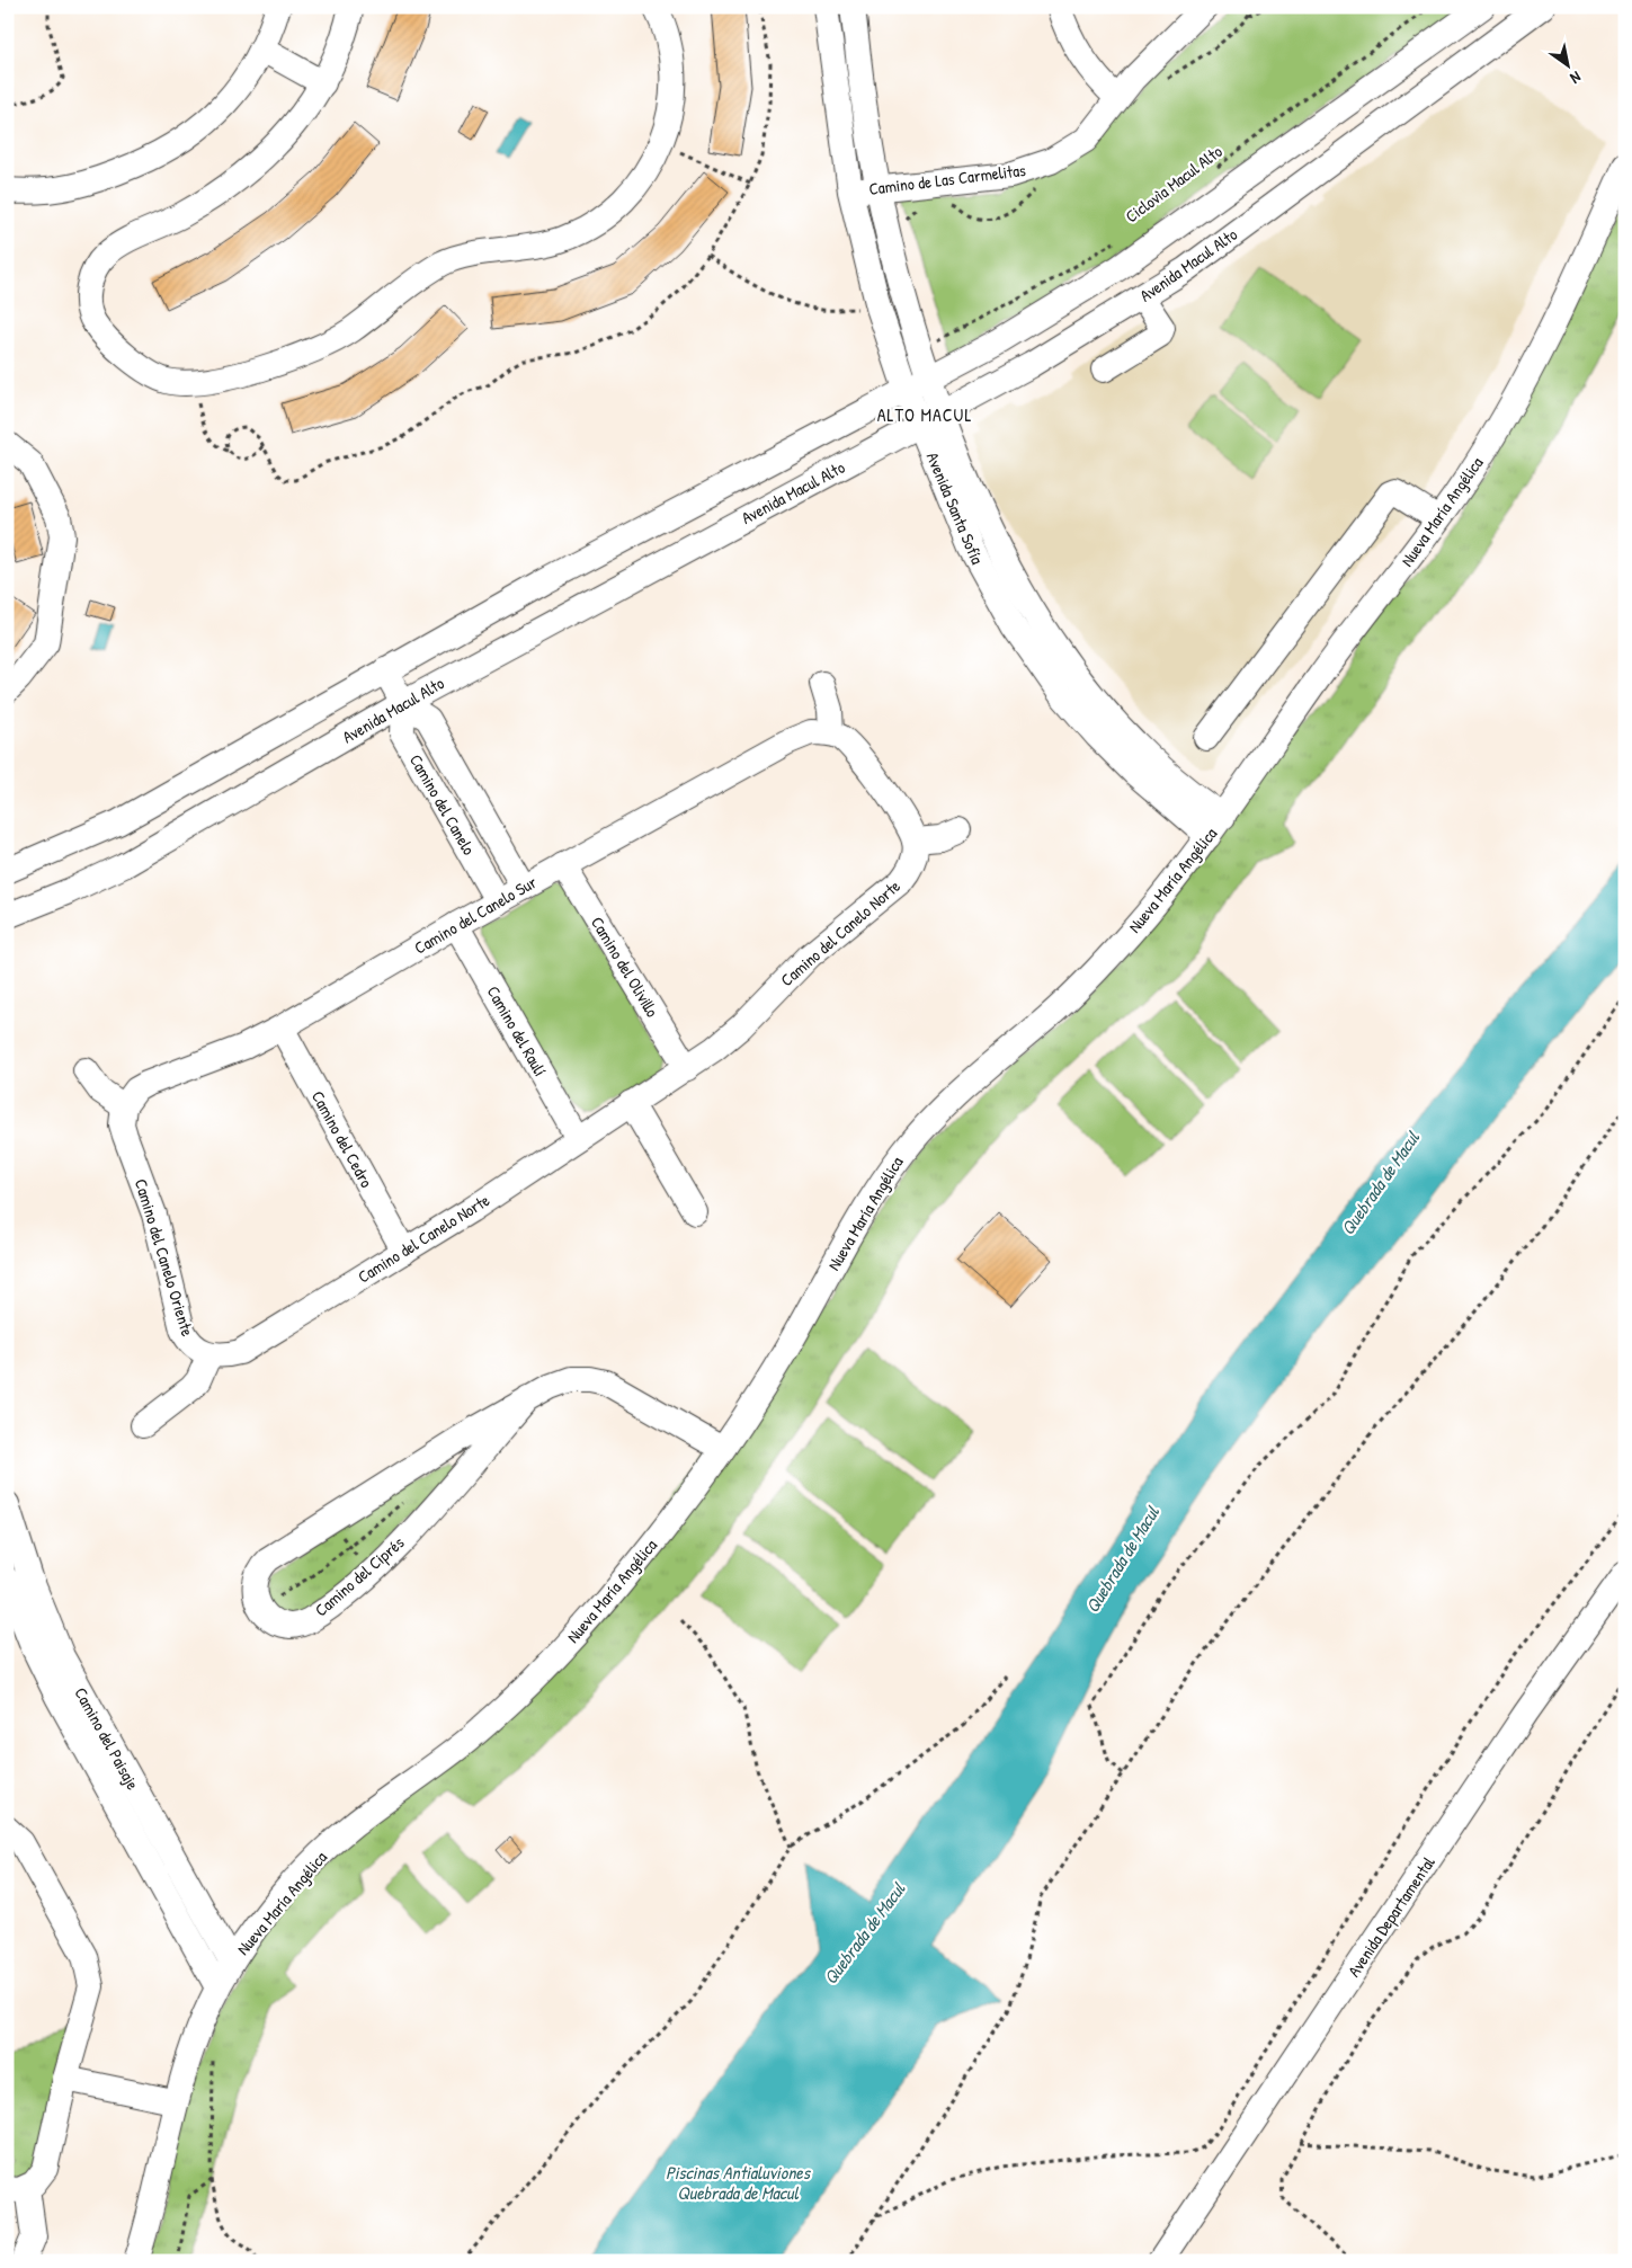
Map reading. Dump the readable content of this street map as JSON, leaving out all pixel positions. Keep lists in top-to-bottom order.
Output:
{
  "streets": {
    "street": [
      "Camino de Las Carmelitas",
      "Avenida Macul Alto",
      "Avenida Santa Sofía",
      "Nueva María Angélica",
      "Camino del Canelo",
      "Camino del Canelo Sur",
      "Camino del Canelo Norte",
      "Camino del Olivillo",
      "Camino del Raulí",
      "Camino del Cedro",
      "Camino del Canelo Oriente",
      "Camino del Ciprés",
      "Camino del Paisaje",
      "Avenida Departamental"
    ],
    "path": ["Ciclovìa Macul Alto"]
  },
  "crossings": [
    ["Camino de Las Carmelitas", "Avenida Santa Sofía"],
    ["Ciclovìa Macul Alto", "Avenida Santa Sofía"],
    ["Avenida Macul Alto", "Avenida Santa Sofía"],
    ["Avenida Macul Alto", "Camino del Canelo"],
    ["Avenida Santa Sofía", "Nueva María Angélica"],
    ["Nueva María Angélica", "Camino del Ciprés"],
    ["Nueva María Angélica", "Camino del Paisaje"],
    ["Camino del Canelo", "Camino del Canelo Sur"],
    ["Camino del Canelo Sur", "Camino del Olivillo"],
    ["Camino del Canelo Sur", "Camino del Raulí"],
    ["Camino del Canelo Sur", "Camino del Cedro"],
    ["Camino del Canelo Sur", "Camino del Canelo Oriente"],
    ["Camino del Canelo Norte", "Camino del Olivillo"],
    ["Camino del Canelo Norte", "Camino del Raulí"],
    ["Camino del Canelo Norte", "Camino del Cedro"],
    ["Camino del Canelo Norte", "Camino del Canelo Oriente"]
  ],
  "districts": ["ALTO MACUL"],
  "water": ["Quebrada de Macul", "Piscinas Antialuviones Quebrada de Macul"],
  "north": "bottom right"
}
